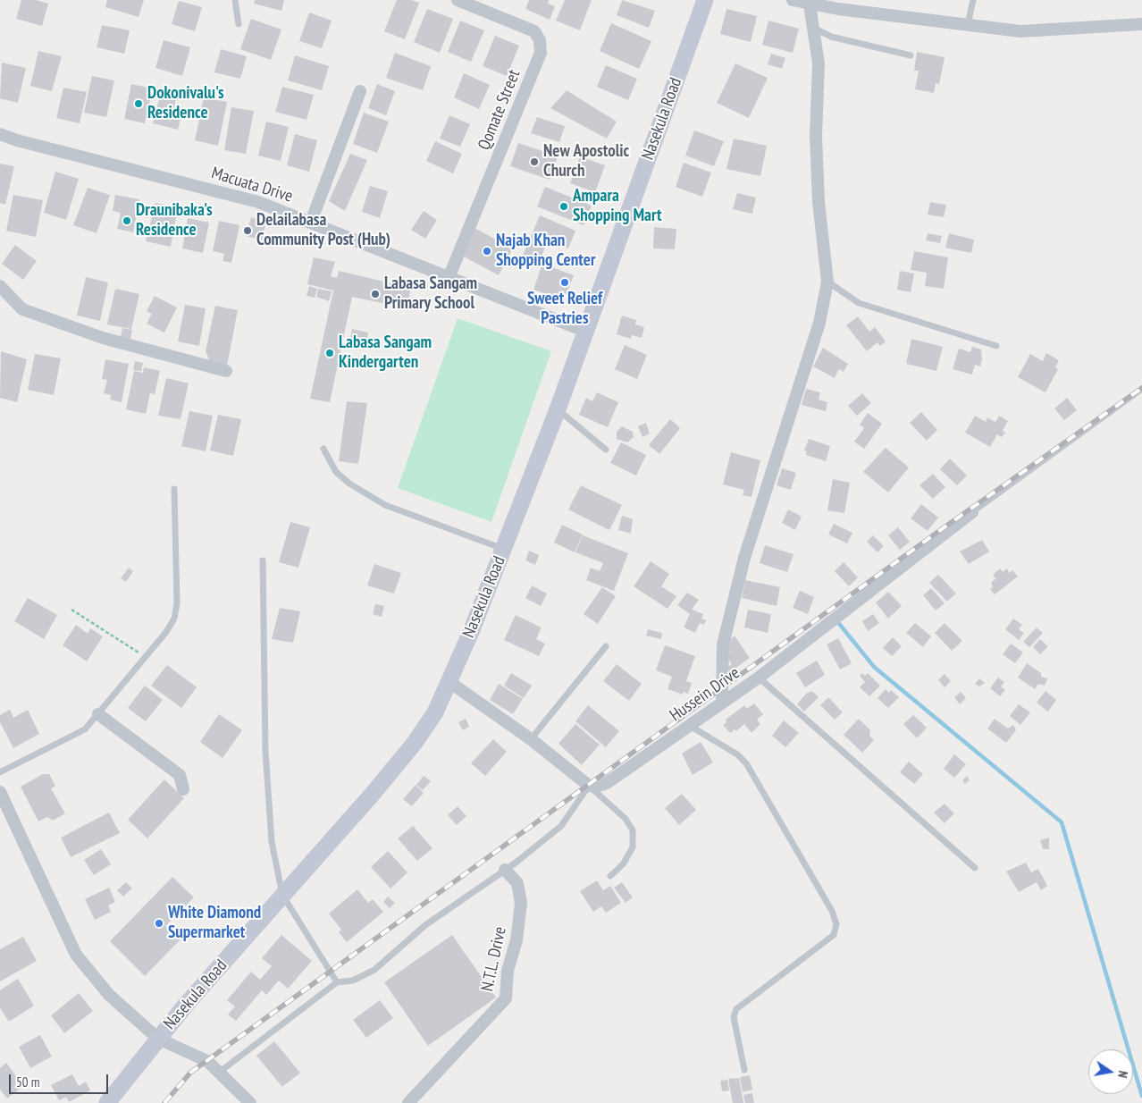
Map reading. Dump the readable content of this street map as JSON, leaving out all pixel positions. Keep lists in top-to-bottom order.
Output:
{
  "streets": {
    "main road": ["Nasekula Road"],
    "street": [
      "Qomate Street",
      "Macuata Drive",
      "Hussein Drive",
      "N.T.L. Drive"
    ]
  },
  "crossings": [
    ["Qomate Street", "Macuata Drive"],
    ["Nasekula Road", "Macuata Drive"]
  ],
  "places": [
    "Dokonivalu's Residence",
    "New Apostolic Church",
    "Ampara Shopping Mart",
    "Draunibaka's Residence",
    "Delailabasa Community Post (Hub)",
    "Najab Khan Shopping Center",
    "Sweet Relief Pastries",
    "Labasa Sangam Primary School",
    "Labasa Sangam Kindergarten",
    "White Diamond Supermarket"
  ],
  "scale_bar": "50 m",
  "north": "right"
}
